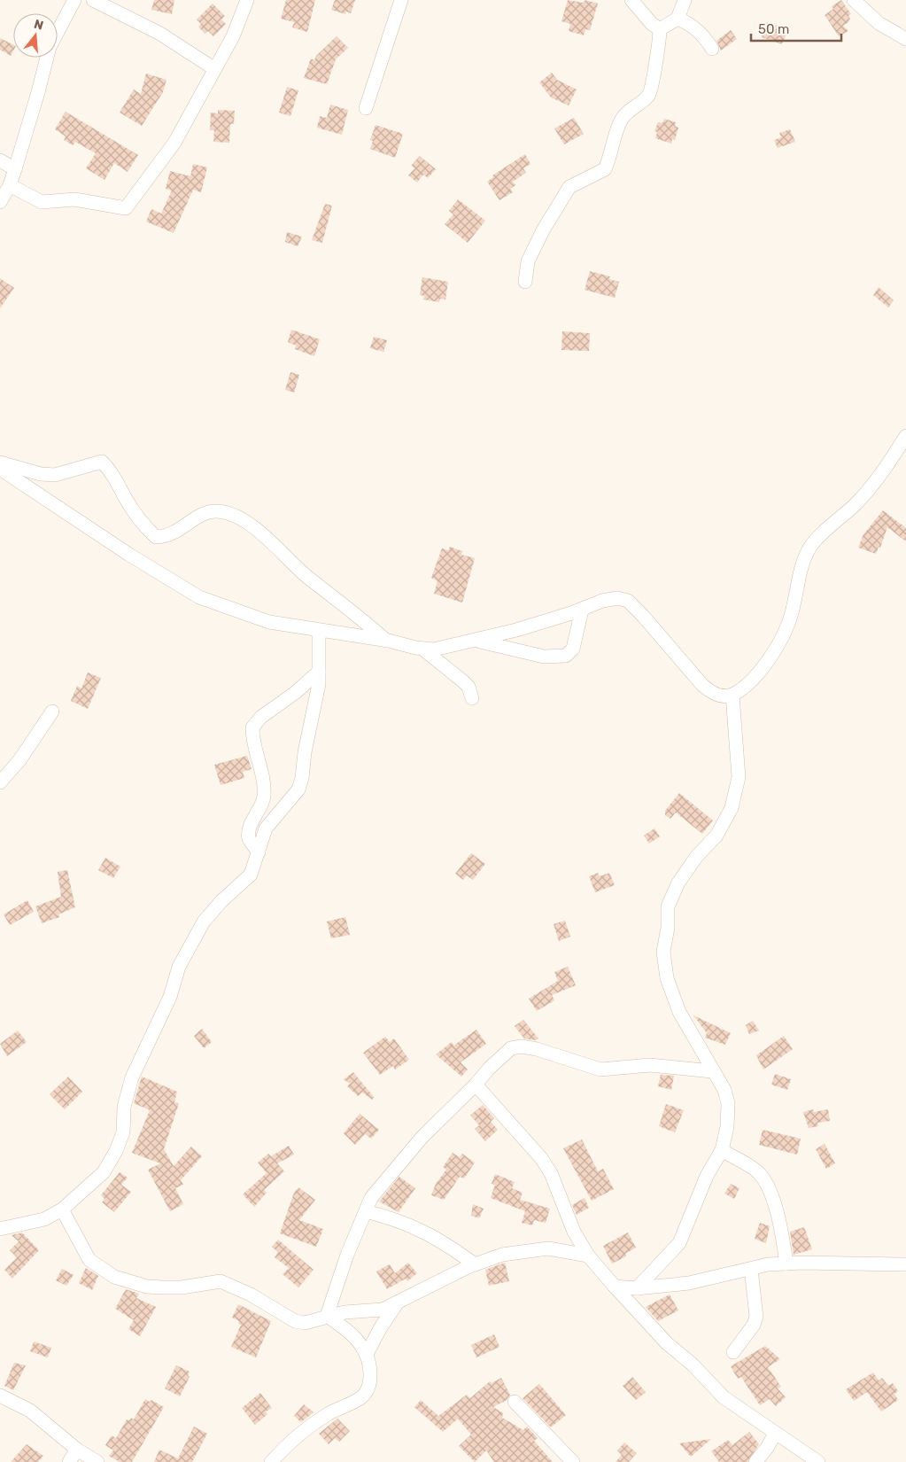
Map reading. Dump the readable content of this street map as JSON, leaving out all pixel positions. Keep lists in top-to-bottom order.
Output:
{
  "scale_bar": "50 m",
  "north": "top"
}
